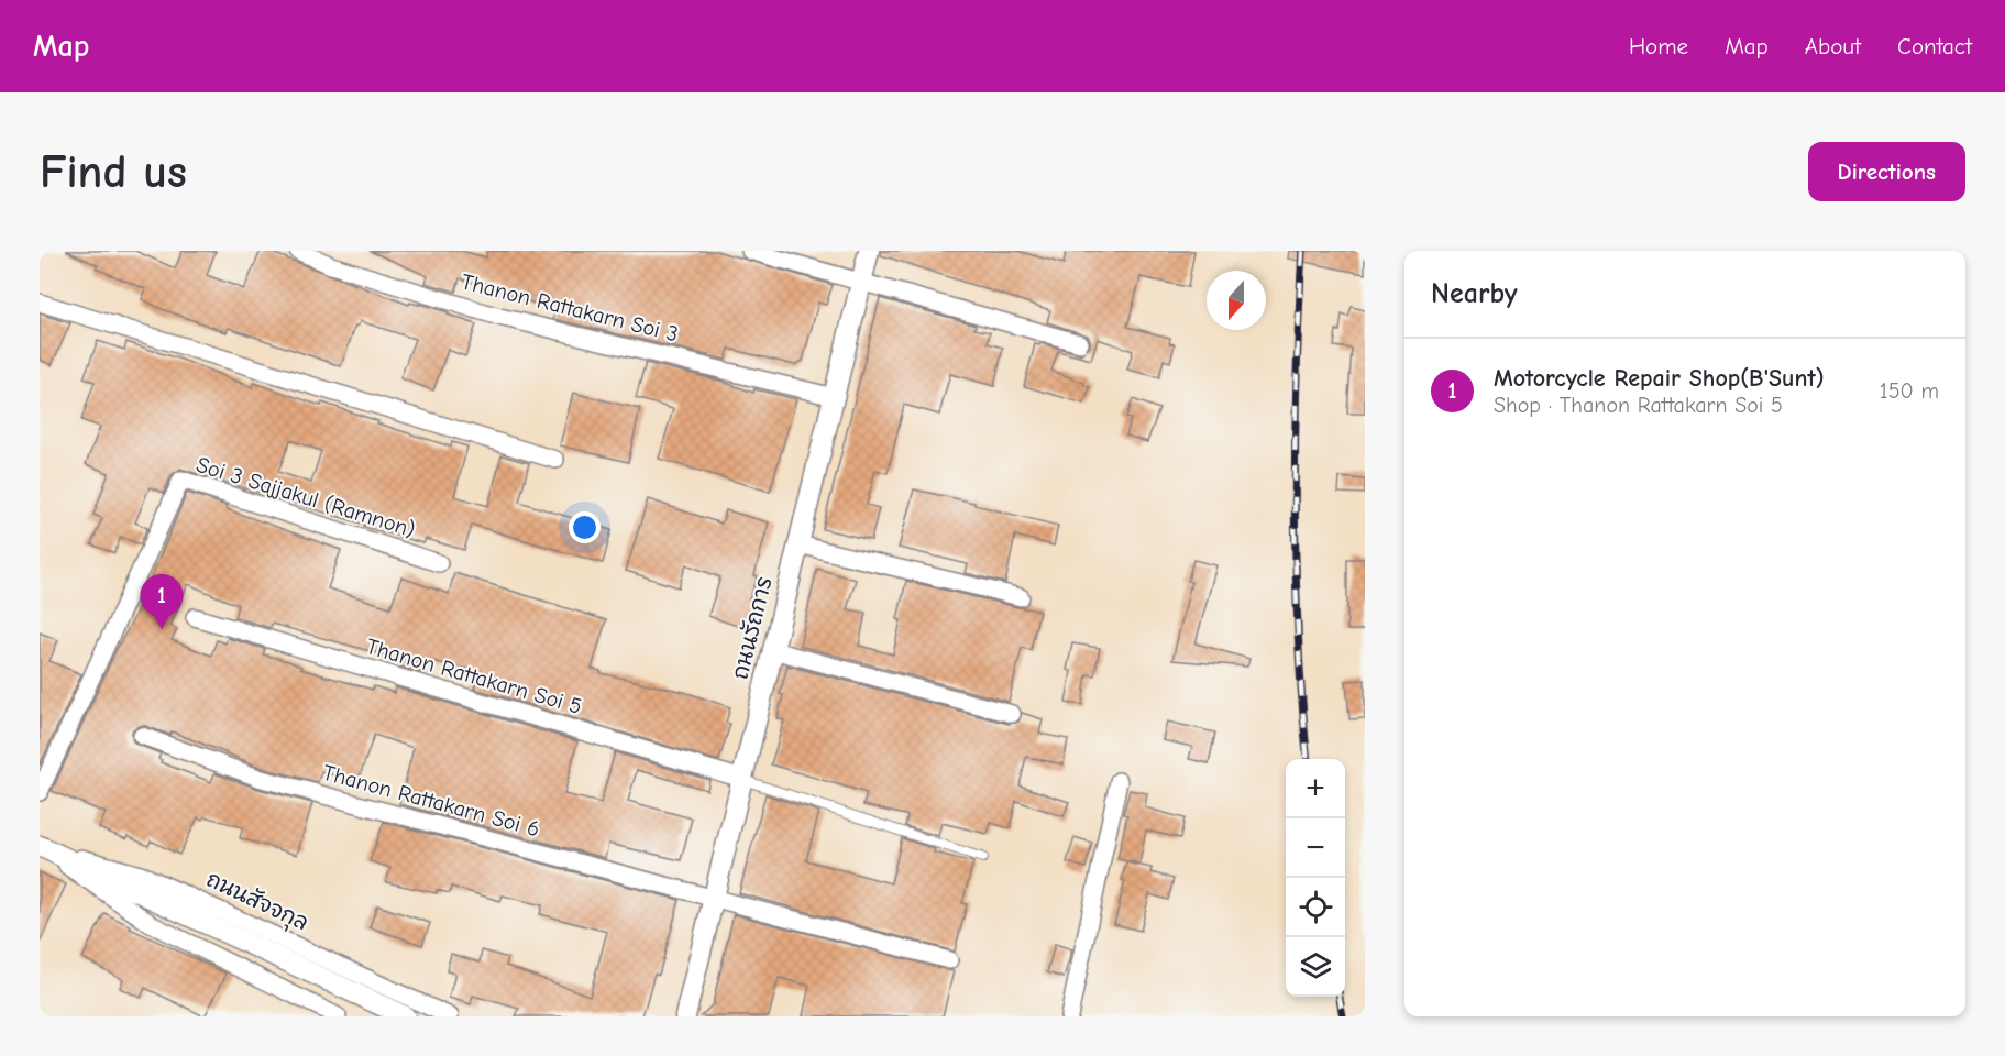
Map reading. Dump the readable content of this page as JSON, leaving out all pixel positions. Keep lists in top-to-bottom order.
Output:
{
  "streets": {
    "street": [
      "Thanon Rattakarn Soi 3",
      "Soi 3 Sajjakul (Ramnon)",
      "ถนนรัถการ",
      "Thanon Rattakarn Soi 5",
      "Thanon Rattakarn Soi 6",
      "ถนนสัจจกุล"
    ]
  },
  "crossings": [
    ["Thanon Rattakarn Soi 3", "ถนนรัถการ"],
    ["ถนนรัถการ", "Thanon Rattakarn Soi 5"],
    ["ถนนรัถการ", "Thanon Rattakarn Soi 6"]
  ],
  "north": "bottom",
  "page": {
    "header": "Map",
    "nav": [
      "Home",
      "Map",
      "About",
      "Contact"
    ],
    "buttons": "Directions",
    "title": "Find us",
    "heading": "Nearby",
    "list": [
      {
        "mark": "1",
        "name": "Motorcycle Repair Shop(B'Sunt)",
        "note": "Shop · Thanon Rattakarn Soi 5",
        "value": "150 m"
      }
    ],
    "pins": "1",
    "map_buttons": ["+", "−"]
  }
}
